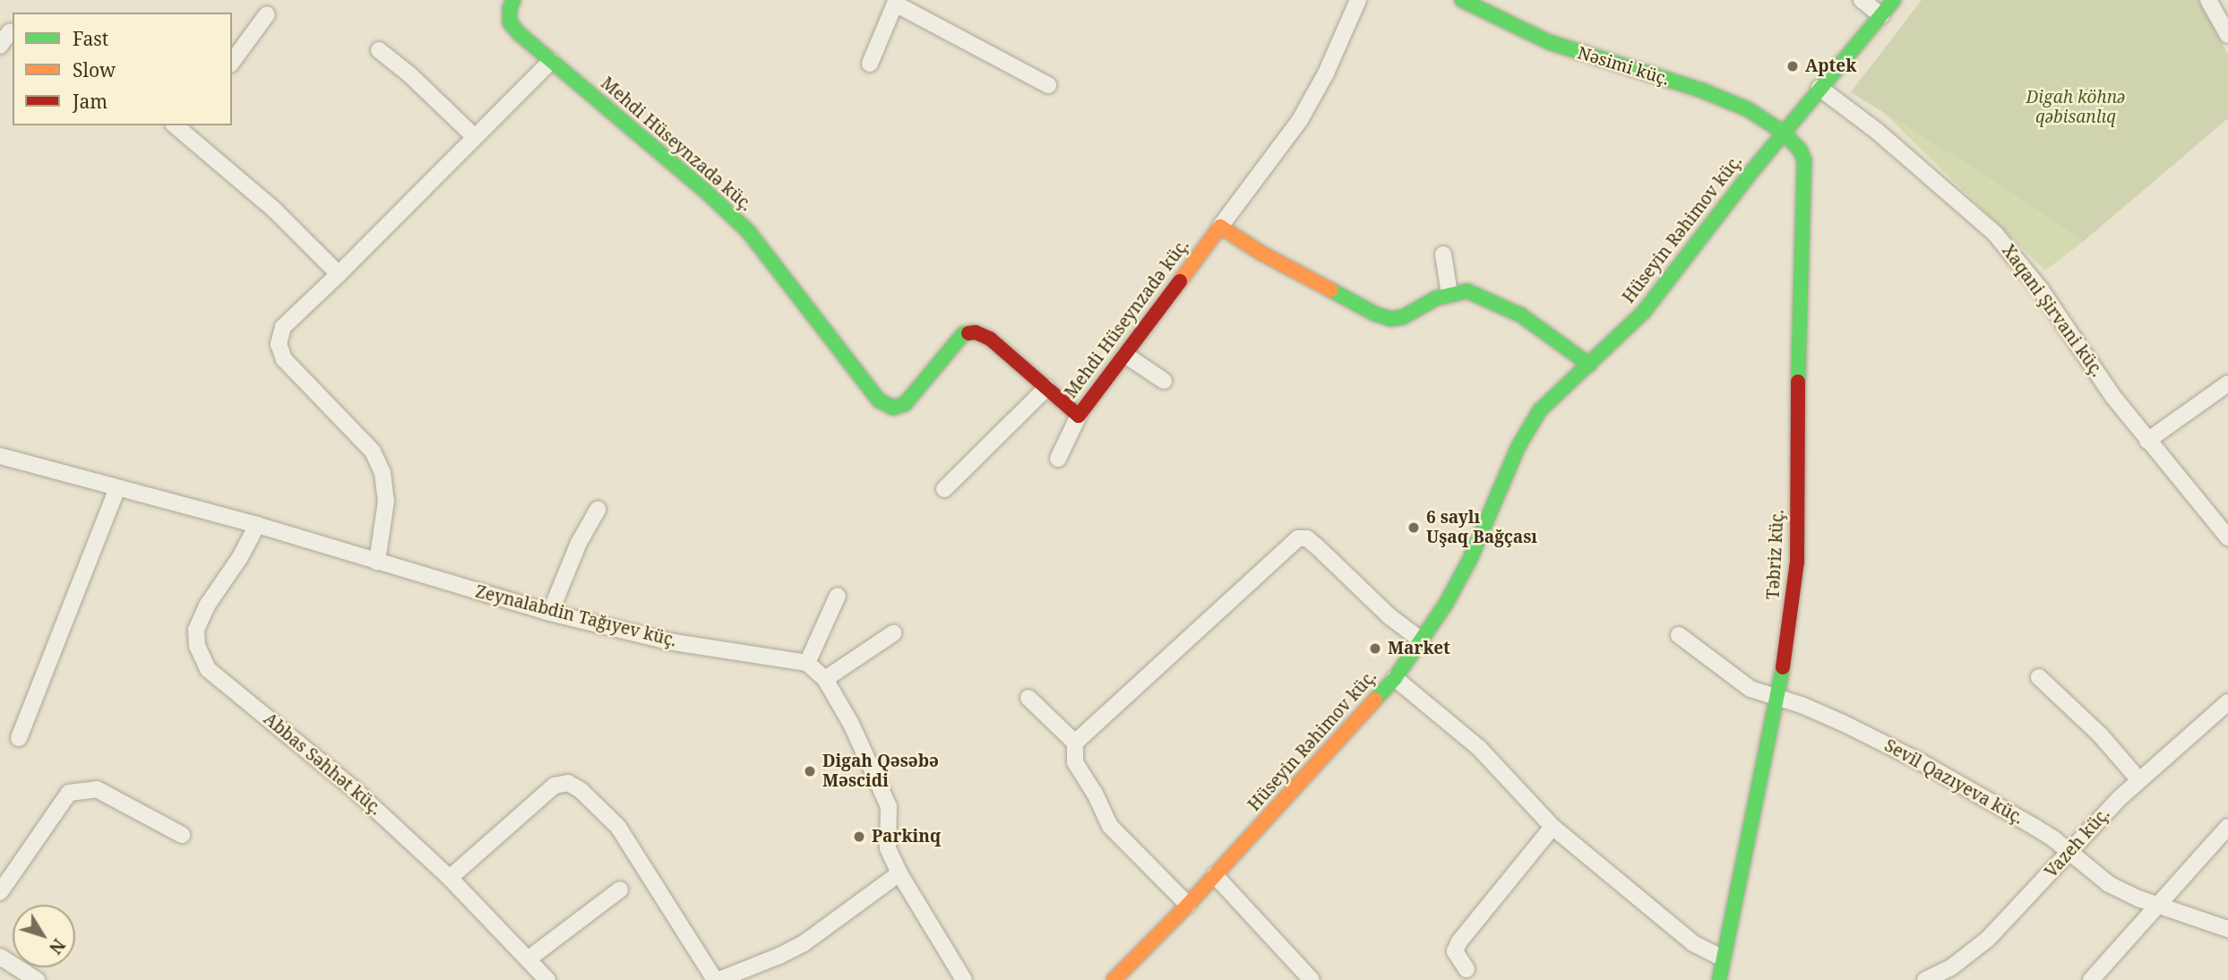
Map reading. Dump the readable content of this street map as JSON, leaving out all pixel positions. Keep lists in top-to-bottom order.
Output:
{
  "streets": {
    "street": [
      "Nəsimi küç.",
      "Mehdi Hüseynzadə küç.",
      "Hüseyin Rəhimov küç.",
      "Xaqani Şirvani küç.",
      "Təbriz küç.",
      "Zeynalabdin Tağıyev küç.",
      "Abbas Səhhət küç.",
      "Sevil Qazıyeva küç.",
      "Vazeh küç."
    ]
  },
  "crossings": [
    ["Nəsimi küç.", "Hüseyin Rəhimov küç."],
    ["Nəsimi küç.", "Təbriz küç."],
    ["Hüseyin Rəhimov küç.", "Xaqani Şirvani küç."],
    ["Hüseyin Rəhimov küç.", "Təbriz küç."],
    ["Təbriz küç.", "Sevil Qazıyeva küç."],
    ["Zeynalabdin Tağıyev küç.", "Abbas Səhhət küç."],
    ["Sevil Qazıyeva küç.", "Vazeh küç."]
  ],
  "parks": ["Digah köhnə qəbisanlıq"],
  "places": [
    "Aptek",
    "6 saylı Uşaq Bağçası",
    "Market",
    "Digah Qəsəbə Məscidi",
    "Parkinq"
  ],
  "legend": ["Fast", "Slow", "Jam"],
  "north": "bottom right"
}
